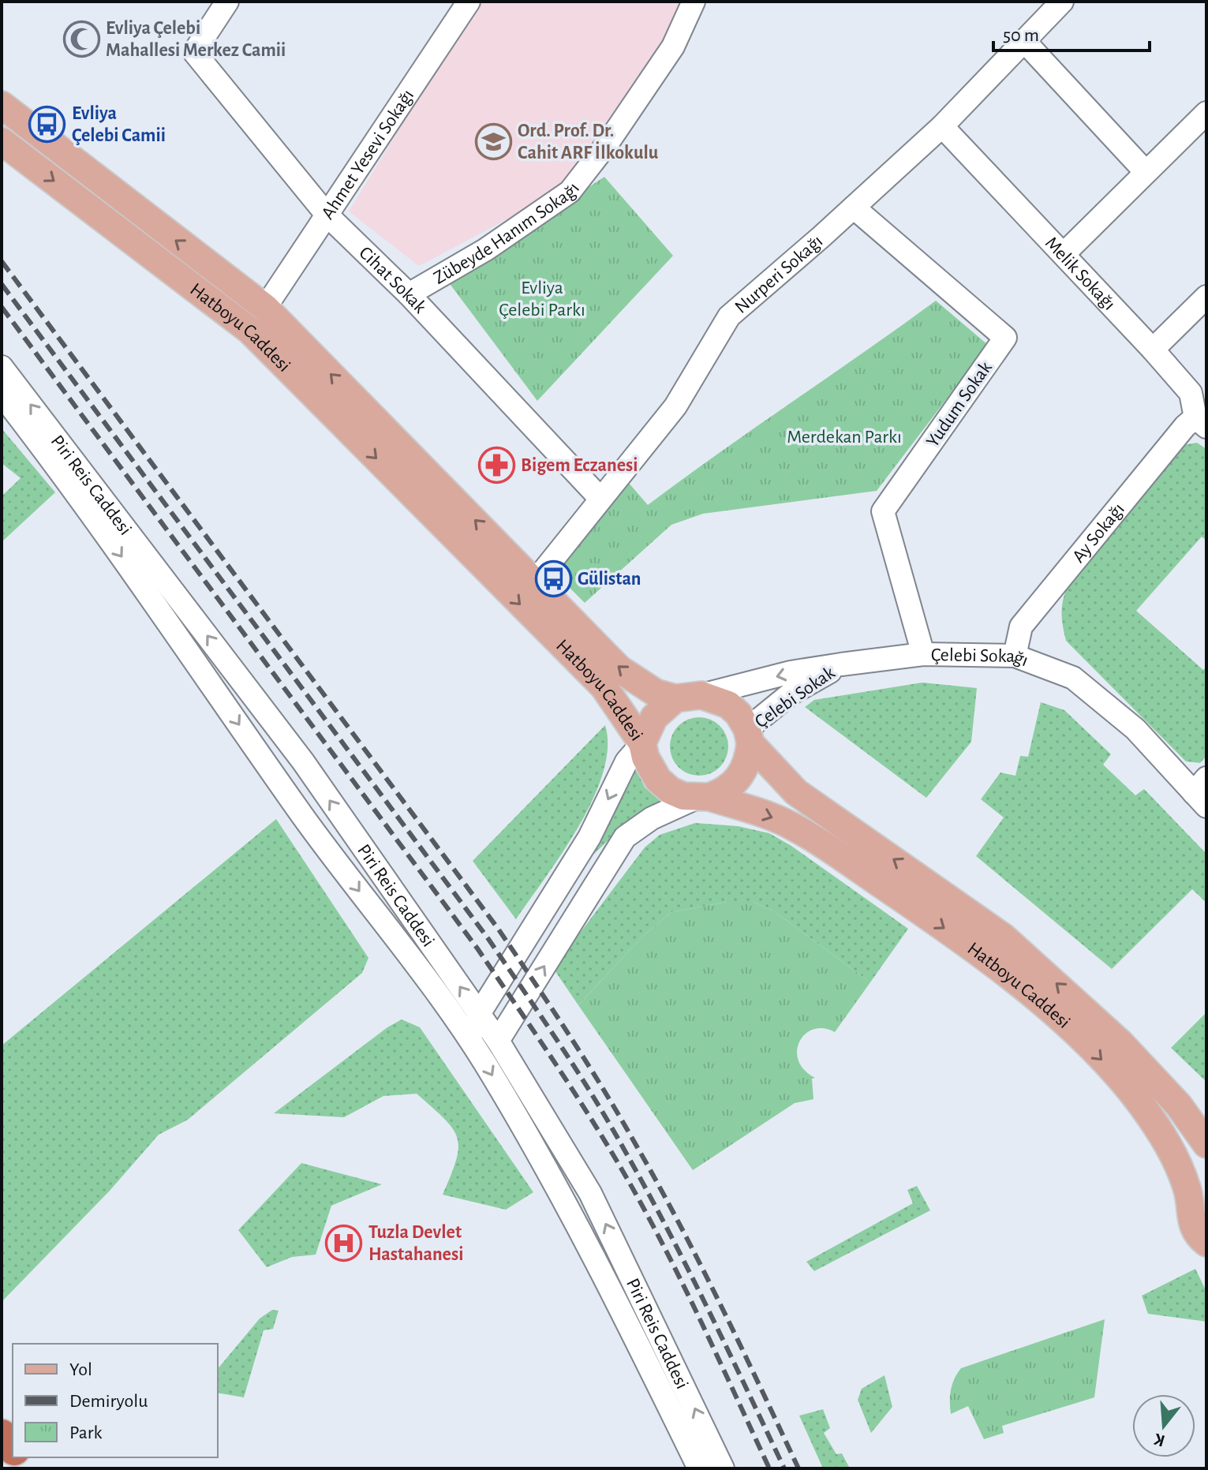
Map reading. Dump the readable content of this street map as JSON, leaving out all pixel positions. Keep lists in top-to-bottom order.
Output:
{
  "streets": {
    "main road": ["Hatboyu Caddesi"],
    "street": [
      "Ahmet Yesevi Sokağı",
      "Zübeyde Hanım Sokağı",
      "Melik Sokağı",
      "Nurperi Sokağı",
      "Cihat Sokak",
      "Yudum Sokak",
      "Piri Reis Caddesi",
      "Ay Sokağı",
      "Çelebi Sokağı",
      "Çelebi Sokak"
    ]
  },
  "crossings": [
    ["Ahmet Yesevi Sokağı", "Cihat Sokak"],
    ["Ahmet Yesevi Sokağı", "Hatboyu Caddesi"],
    ["Zübeyde Hanım Sokağı", "Cihat Sokak"],
    ["Melik Sokağı", "Nurperi Sokağı"],
    ["Melik Sokağı", "Ay Sokağı"],
    ["Nurperi Sokağı", "Cihat Sokak"],
    ["Nurperi Sokağı", "Hatboyu Caddesi"],
    ["Nurperi Sokağı", "Yudum Sokak"],
    ["Hatboyu Caddesi", "Çelebi Sokağı"],
    ["Hatboyu Caddesi", "Çelebi Sokak"],
    ["Yudum Sokak", "Çelebi Sokağı"],
    ["Ay Sokağı", "Çelebi Sokağı"],
    ["Çelebi Sokağı", "Çelebi Sokak"]
  ],
  "parks": ["Evliya Çelebi Parkı", "Merdekan Parkı"],
  "places": {
    "mosque": ["Evliya Çelebi Mahallesi Merkez Camii"],
    "bus stop": ["Evliya Çelebi Camii", "Gülistan"],
    "school or university": ["Ord. Prof. Dr. Cahit ARF İlkokulu"],
    "pharmacy": ["Bigem Eczanesi"],
    "hospital": ["Tuzla Devlet Hastahanesi"]
  },
  "legend": ["Yol", "Demiryolu", "Park"],
  "scale_bar": "50 m",
  "north": "bottom"
}
